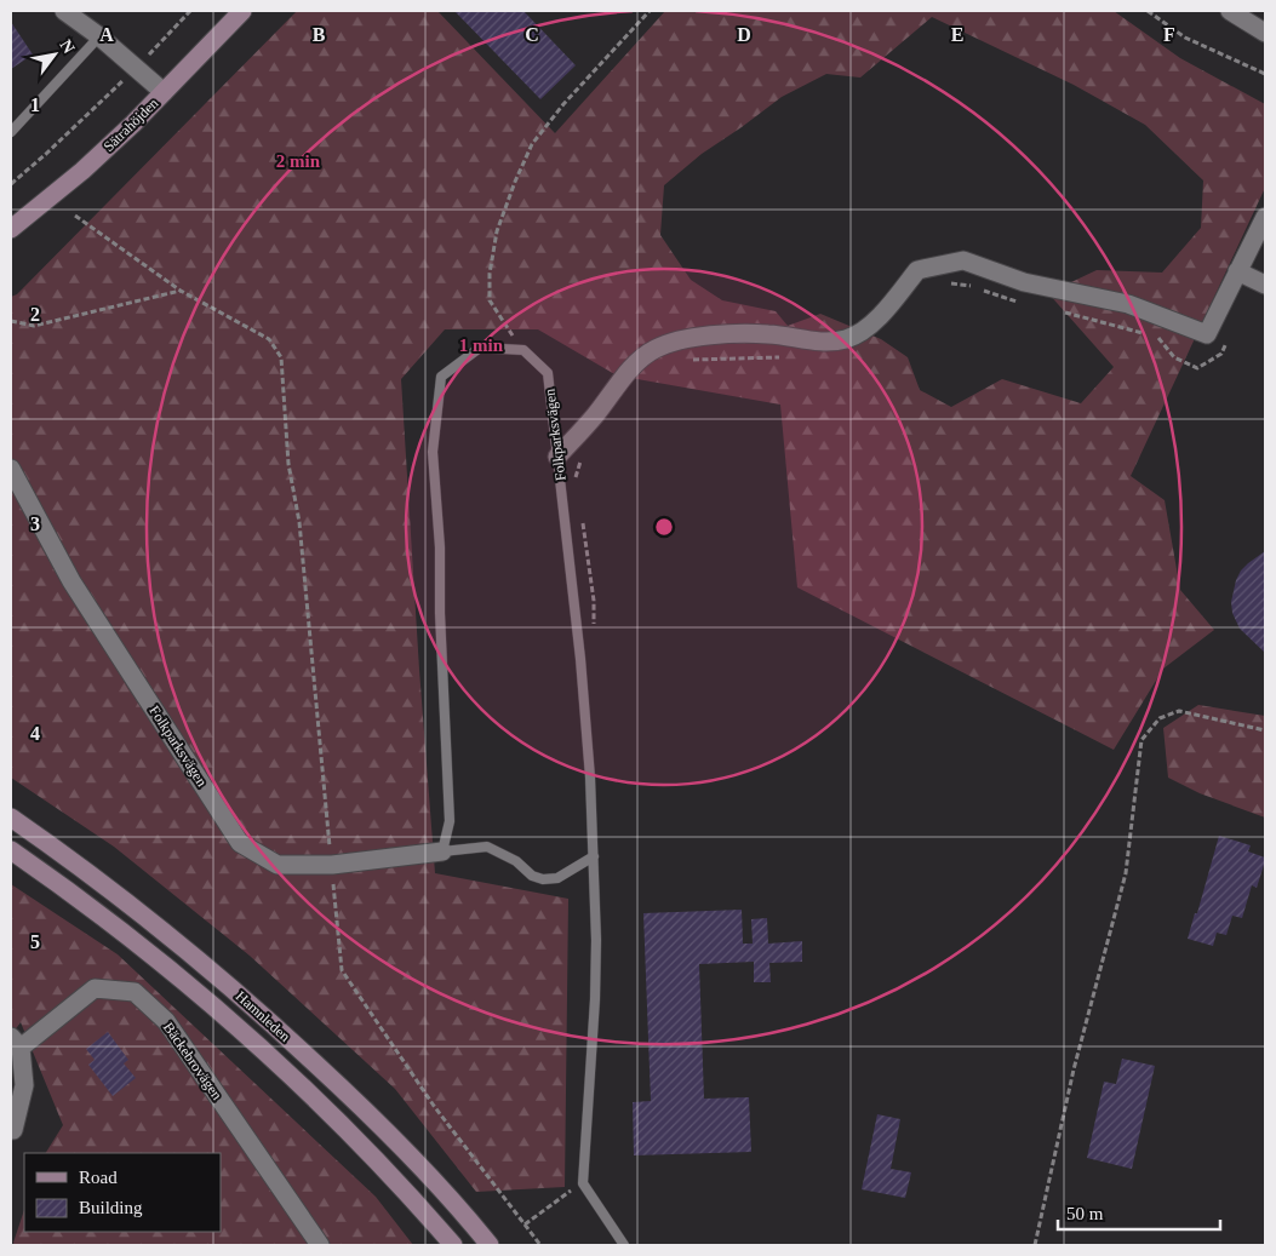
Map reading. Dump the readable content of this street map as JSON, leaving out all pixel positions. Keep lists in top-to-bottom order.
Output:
{
  "streets": {
    "main road": ["Sätrahöjden", "Hamnleden"],
    "street": ["Folkparksvägen", "Bäckebrovägen"]
  },
  "legend": ["Road", "Building"],
  "scale_bar": "50 m",
  "north": "top right",
  "grid": {
    "columns": [
      "A",
      "B",
      "C",
      "D",
      "E",
      "F"
    ],
    "rows": [
      "1",
      "2",
      "3",
      "4",
      "5"
    ]
  },
  "rings": ["2 min", "1 min"]
}
